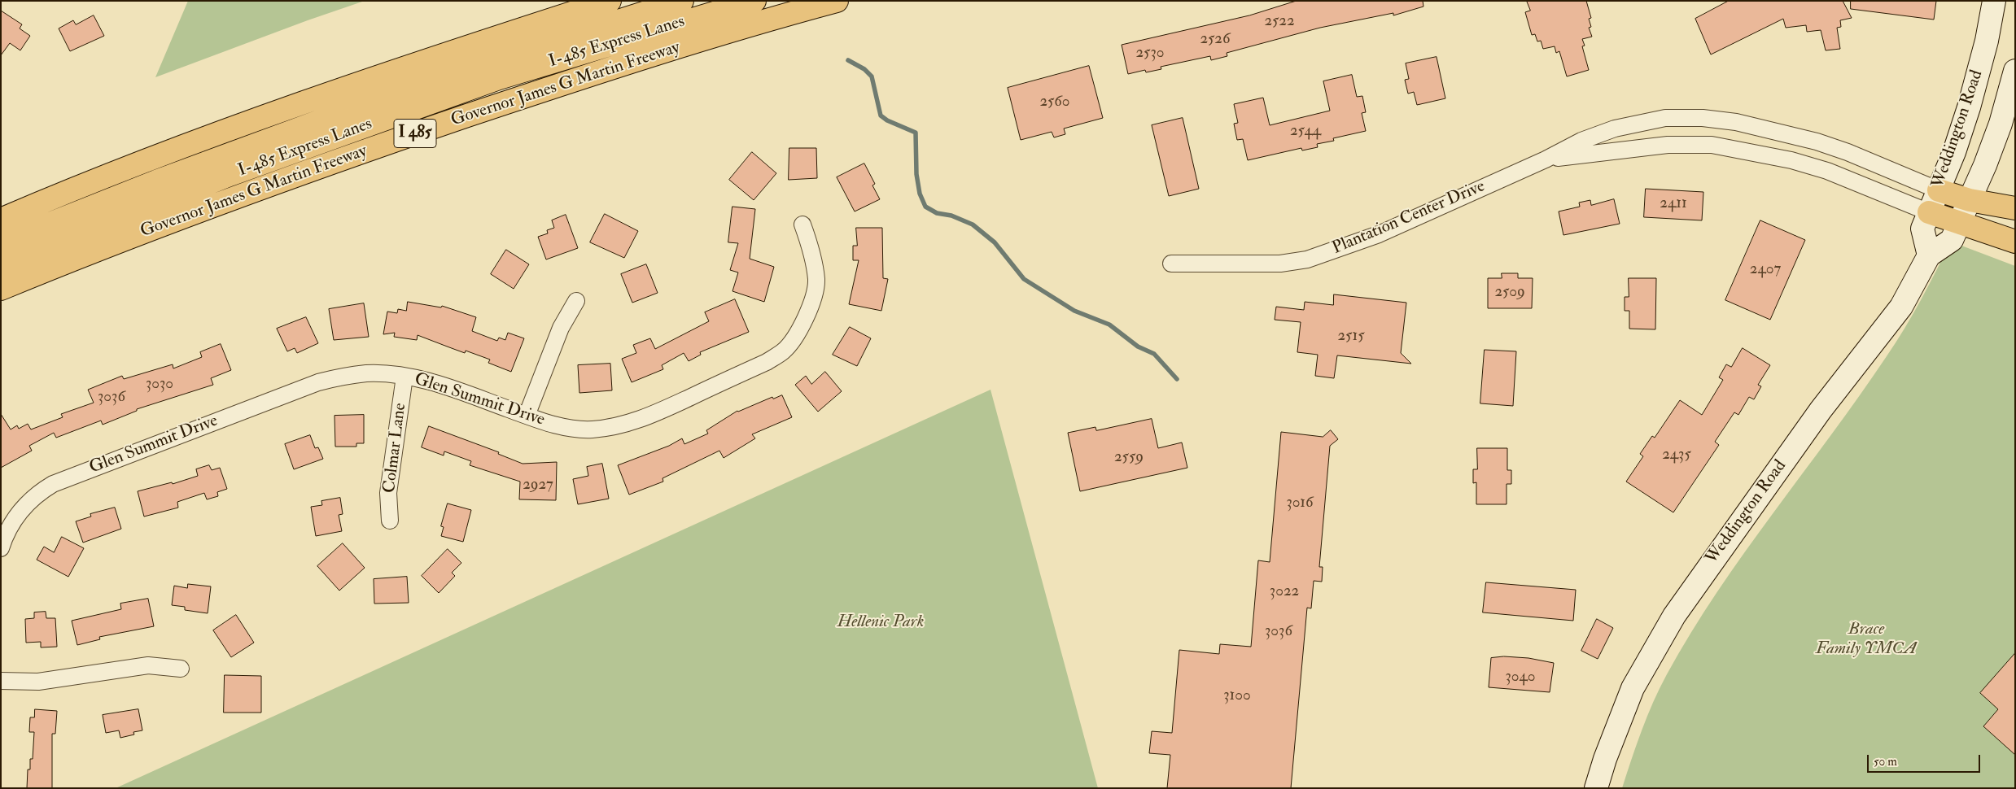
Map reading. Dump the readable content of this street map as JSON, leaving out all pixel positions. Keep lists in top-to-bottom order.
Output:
{
  "streets": {
    "highway": ["I-485 Express Lanes", "Governor James G Martin Freeway", "I 485"],
    "main road": ["Weddington Road"],
    "street": ["Plantation Center Drive", "Glen Summit Drive", "Colmar Lane"]
  },
  "crossings": [
    ["Weddington Road", "Plantation Center Drive"],
    ["Glen Summit Drive", "Colmar Lane"]
  ],
  "parks": ["Hellenic Park", "Brace Family YMCA"],
  "house_numbers": [
    "2522",
    "2526",
    "2530",
    "2560",
    "2544",
    "2411",
    "2407",
    "2509",
    "2515",
    "3030",
    "3036",
    "2435",
    "2559",
    "2927",
    "3016",
    "3022",
    "3036",
    "3040",
    "3100"
  ],
  "scale_bar": "50 m"
}
